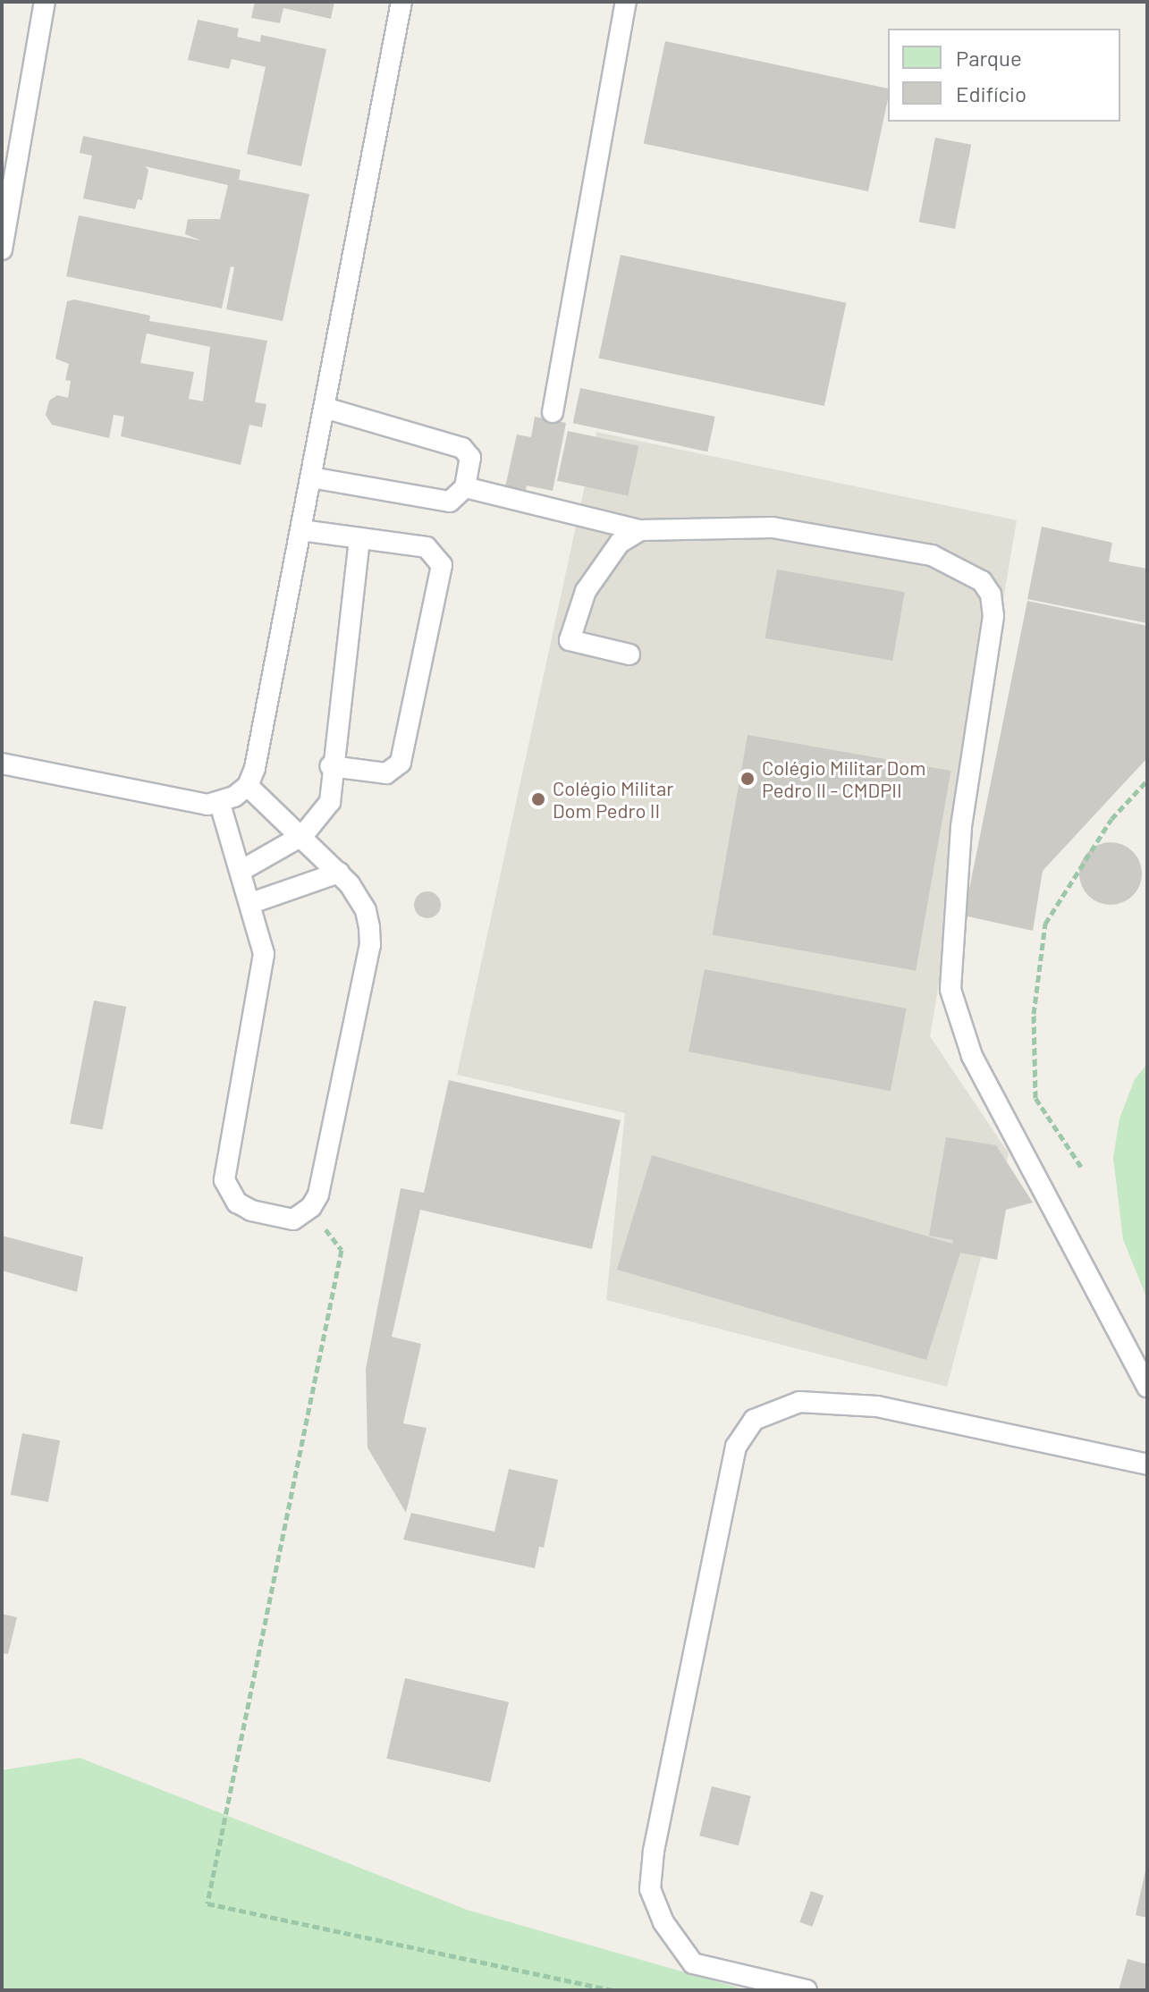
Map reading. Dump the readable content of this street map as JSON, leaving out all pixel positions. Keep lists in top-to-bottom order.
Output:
{
  "places": ["Colégio Militar Dom Pedro II - CMDPII", "Colégio Militar Dom Pedro II"],
  "legend": ["Parque", "Edifício"]
}
